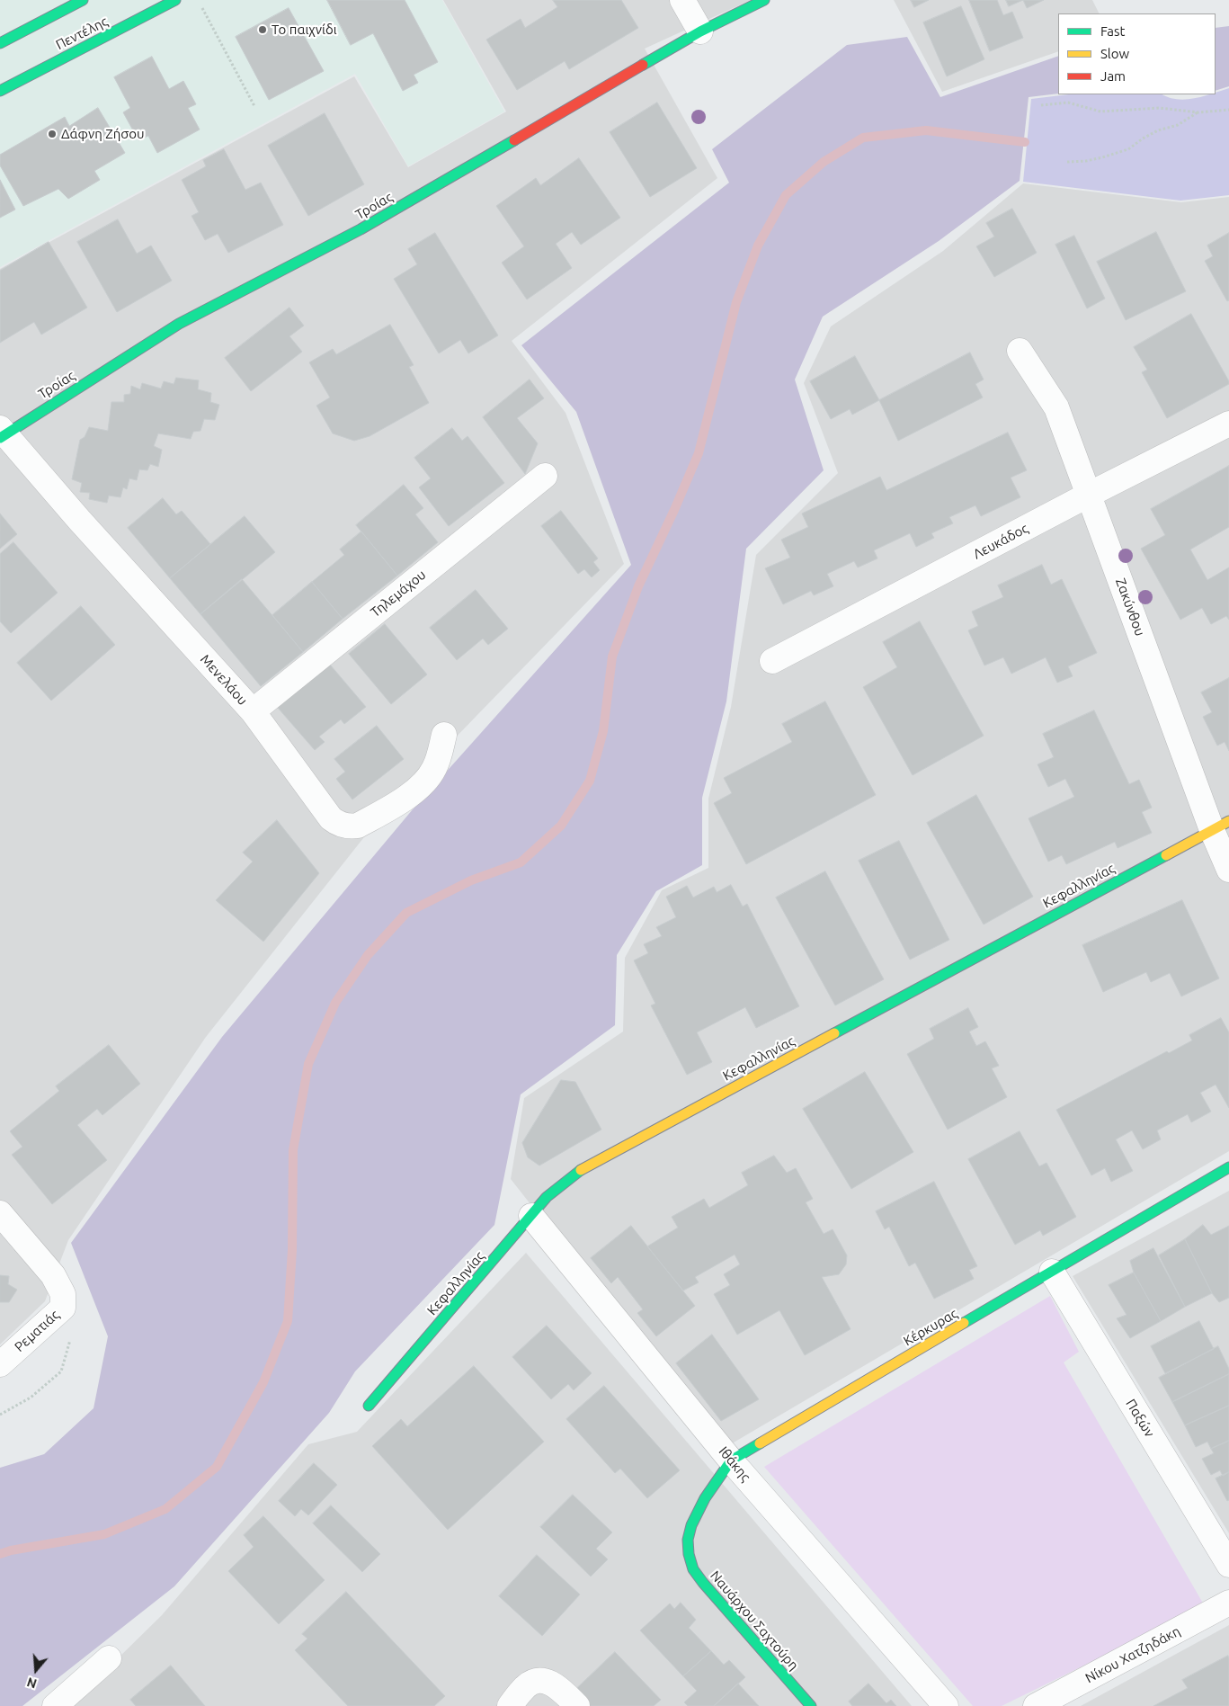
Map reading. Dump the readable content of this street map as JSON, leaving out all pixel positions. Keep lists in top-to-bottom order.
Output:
{
  "streets": {
    "street": [
      "Πεντέλης",
      "Τροίας",
      "Λευκάδος",
      "Τηλεμάχου",
      "Ζακύνθου",
      "Μενελάου",
      "Κεφαλληνίας",
      "Κέρκυρας",
      "Ρεματιάς",
      "Παξών",
      "Ιθάκης",
      "Ναυάρχου Σαχτούρη",
      "Νίκου Χατζηδάκη"
    ]
  },
  "crossings": [
    ["Τροίας", "Μενελάου"],
    ["Λευκάδος", "Ζακύνθου"],
    ["Τηλεμάχου", "Μενελάου"],
    ["Ζακύνθου", "Κεφαλληνίας"],
    ["Κεφαλληνίας", "Ιθάκης"],
    ["Κέρκυρας", "Παξών"],
    ["Κέρκυρας", "Ιθάκης"],
    ["Κέρκυρας", "Ναυάρχου Σαχτούρη"]
  ],
  "places": ["Το παιχνίδι", "Δάφνη Ζήσου"],
  "legend": ["Fast", "Slow", "Jam"],
  "north": "bottom"
}
